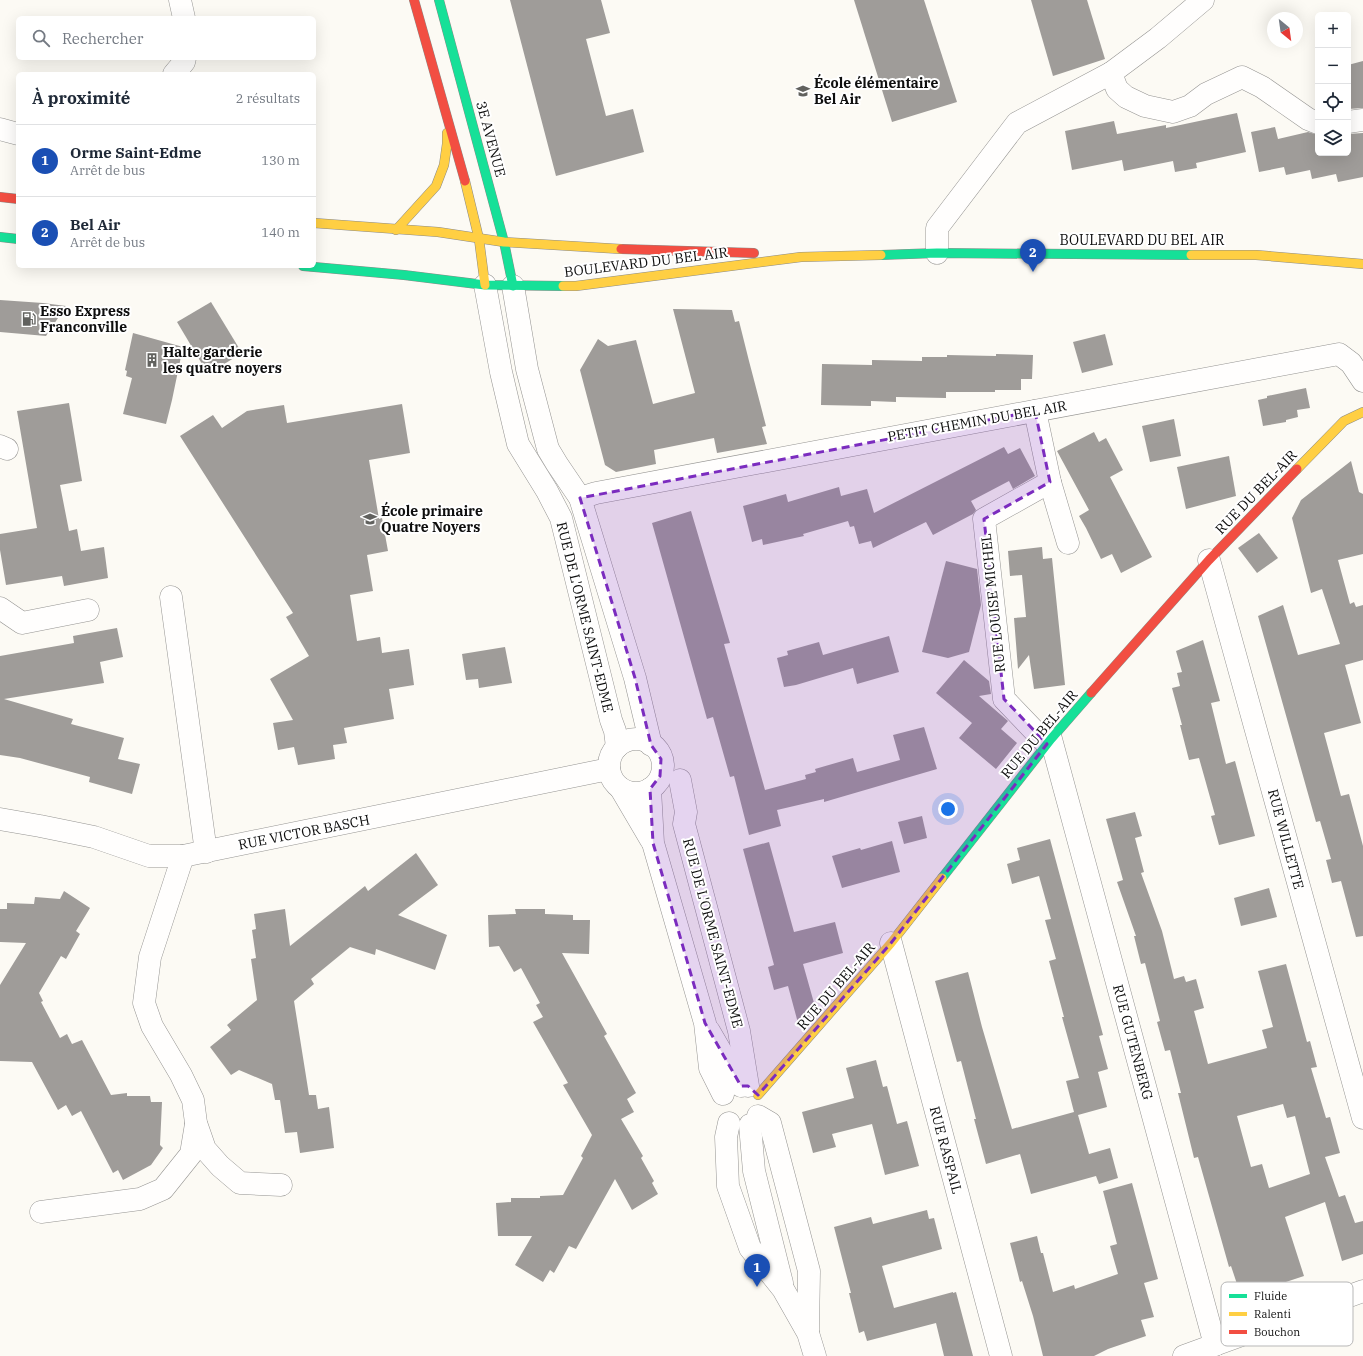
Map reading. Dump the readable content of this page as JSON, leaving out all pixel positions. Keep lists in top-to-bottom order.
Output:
{
  "streets": {
    "main road": ["3E AVENUE", "BOULEVARD DU BEL AIR", "RUE DU BEL-AIR"],
    "street": [
      "PETIT CHEMIN DU BEL AIR",
      "RUE LOUISE MICHEL",
      "RUE DE L'ORME SAINT-EDME",
      "RUE VICTOR BASCH",
      "RUE WILLETTE",
      "RUE GUTENBERG",
      "RUE RASPAIL"
    ]
  },
  "crossings": [
    ["3E AVENUE", "BOULEVARD DU BEL AIR"],
    ["3E AVENUE", "RUE DE L'ORME SAINT-EDME"],
    ["BOULEVARD DU BEL AIR", "RUE DE L'ORME SAINT-EDME"],
    ["PETIT CHEMIN DU BEL AIR", "RUE DE L'ORME SAINT-EDME"],
    ["RUE DU BEL-AIR", "RUE LOUISE MICHEL"],
    ["RUE DU BEL-AIR", "RUE DE L'ORME SAINT-EDME"],
    ["RUE DU BEL-AIR", "RUE WILLETTE"],
    ["RUE DU BEL-AIR", "RUE GUTENBERG"],
    ["RUE DU BEL-AIR", "RUE RASPAIL"],
    ["RUE LOUISE MICHEL", "RUE GUTENBERG"],
    ["RUE DE L'ORME SAINT-EDME", "RUE VICTOR BASCH"]
  ],
  "places": {
    "school or university": ["École élémentaire Bel Air", "École primaire Quatre Noyers"],
    "fuel station": ["Esso Express Franconville"],
    "building": ["Halte garderie les quatre noyers"]
  },
  "legend": ["Fluide", "Ralenti", "Bouchon"],
  "north": "bottom right",
  "page": {
    "map_buttons": ["+", "−"],
    "search": "Rechercher",
    "heading": ["À proximité", "2 résultats"],
    "list": [
      {
        "mark": "1",
        "name": "Orme Saint-Edme",
        "note": "Arrêt de bus",
        "value": "130 m"
      },
      {
        "mark": "2",
        "name": "Bel Air",
        "note": "Arrêt de bus",
        "value": "140 m"
      }
    ],
    "pins": ["2", "1"]
  }
}
